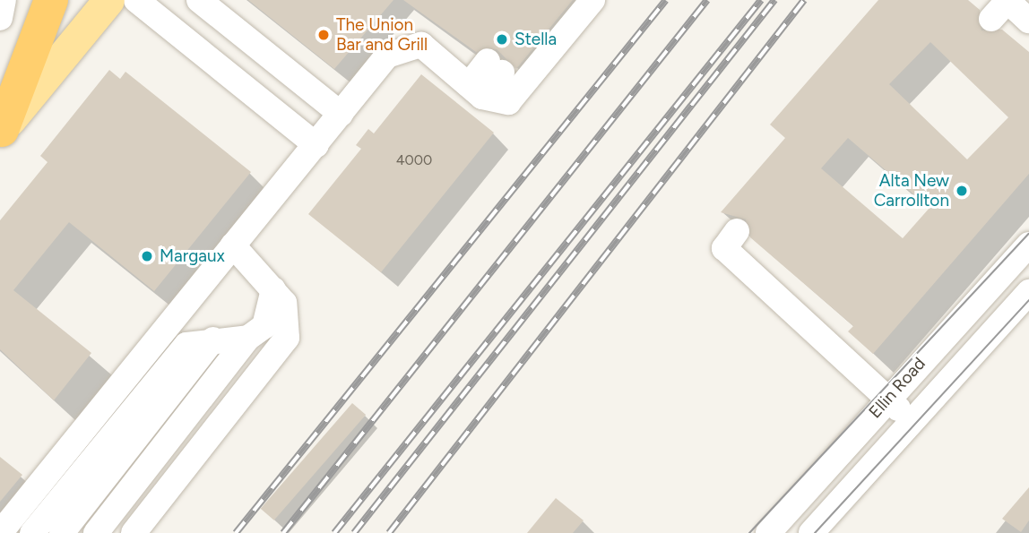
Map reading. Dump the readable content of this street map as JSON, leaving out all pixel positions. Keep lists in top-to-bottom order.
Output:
{
  "streets": {
    "street": ["Ellin Road"]
  },
  "places": [
    "The Union Bar and Grill",
    "Stella",
    "Alta New Carrollton",
    "Margaux"
  ],
  "house_numbers": ["4000"]
}
